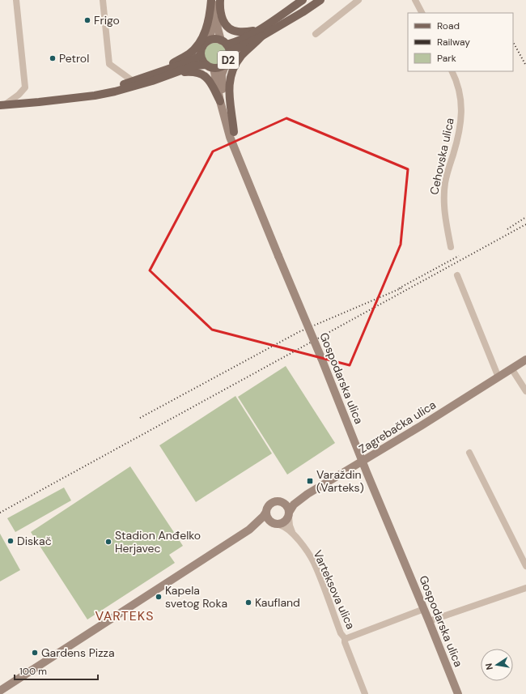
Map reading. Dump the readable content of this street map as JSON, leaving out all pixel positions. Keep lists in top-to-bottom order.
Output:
{
  "streets": {
    "main road": ["D2", "Gospodarska ulica", "Zagrebačka ulica"],
    "street": ["Cehovska ulica", "Varteksova ulica"]
  },
  "crossings": [
    ["D2", "Gospodarska ulica"],
    ["Gospodarska ulica", "Zagrebačka ulica"],
    ["Gospodarska ulica", "Varteksova ulica"],
    ["Zagrebačka ulica", "Varteksova ulica"]
  ],
  "districts": ["VARTEKS"],
  "places": {
    "other": [
      "Frigo",
      "Petrol",
      "Diskač",
      "Stadion Anđelko Herjavec",
      "Kapela svetog Roka",
      "Kaufland",
      "Gardens Pizza"
    ],
    "transit": ["Varaždin (Varteks)"]
  },
  "legend": ["Road", "Railway", "Park"],
  "scale_bar": "100 m",
  "north": "left"
}
